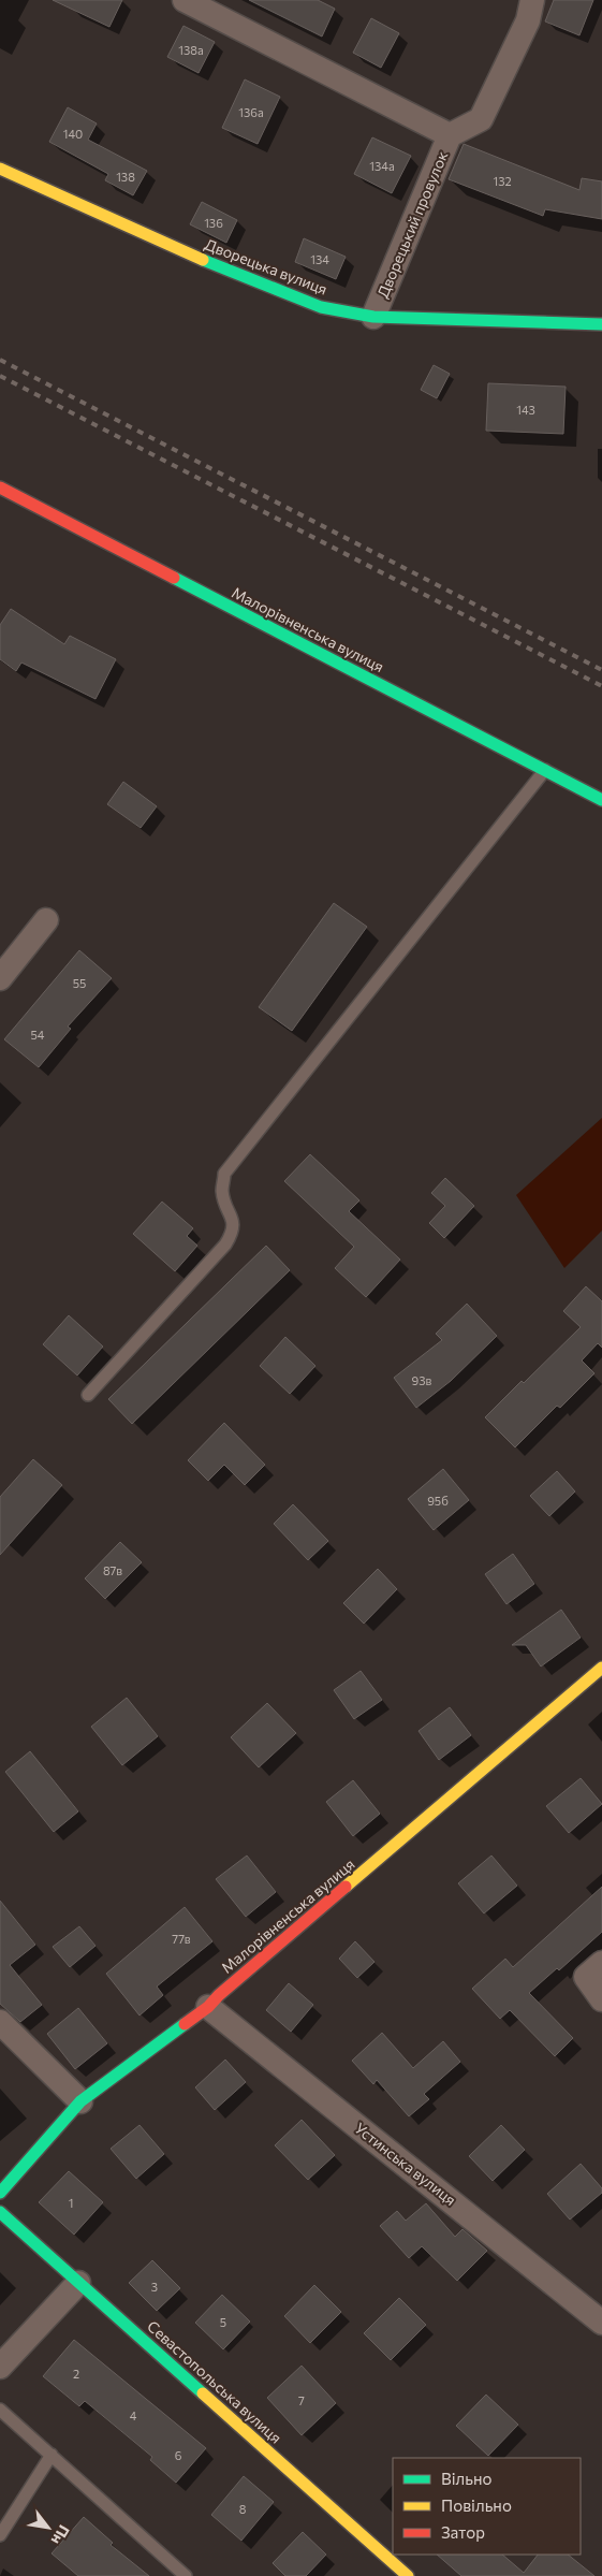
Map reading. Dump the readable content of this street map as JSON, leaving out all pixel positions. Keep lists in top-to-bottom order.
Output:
{
  "streets": {
    "street": [
      "Дворецький провулок",
      "Дворецька вулиця",
      "Малорівненська вулиця",
      "Устинська вулиця",
      "Севастопольська вулиця"
    ]
  },
  "crossings": [
    ["Дворецький провулок", "Дворецька вулиця"],
    ["Малорівненська вулиця", "Устинська вулиця"]
  ],
  "house_numbers": [
    "138а",
    "136а",
    "140",
    "134а",
    "138",
    "132",
    "136",
    "134",
    "143",
    "55",
    "54",
    "93в",
    "95б",
    "87в",
    "77в",
    "1",
    "3",
    "5",
    "2",
    "7",
    "4",
    "6",
    "8"
  ],
  "legend": ["Вільно", "Повільно", "Затор"],
  "north": "bottom right"
}
